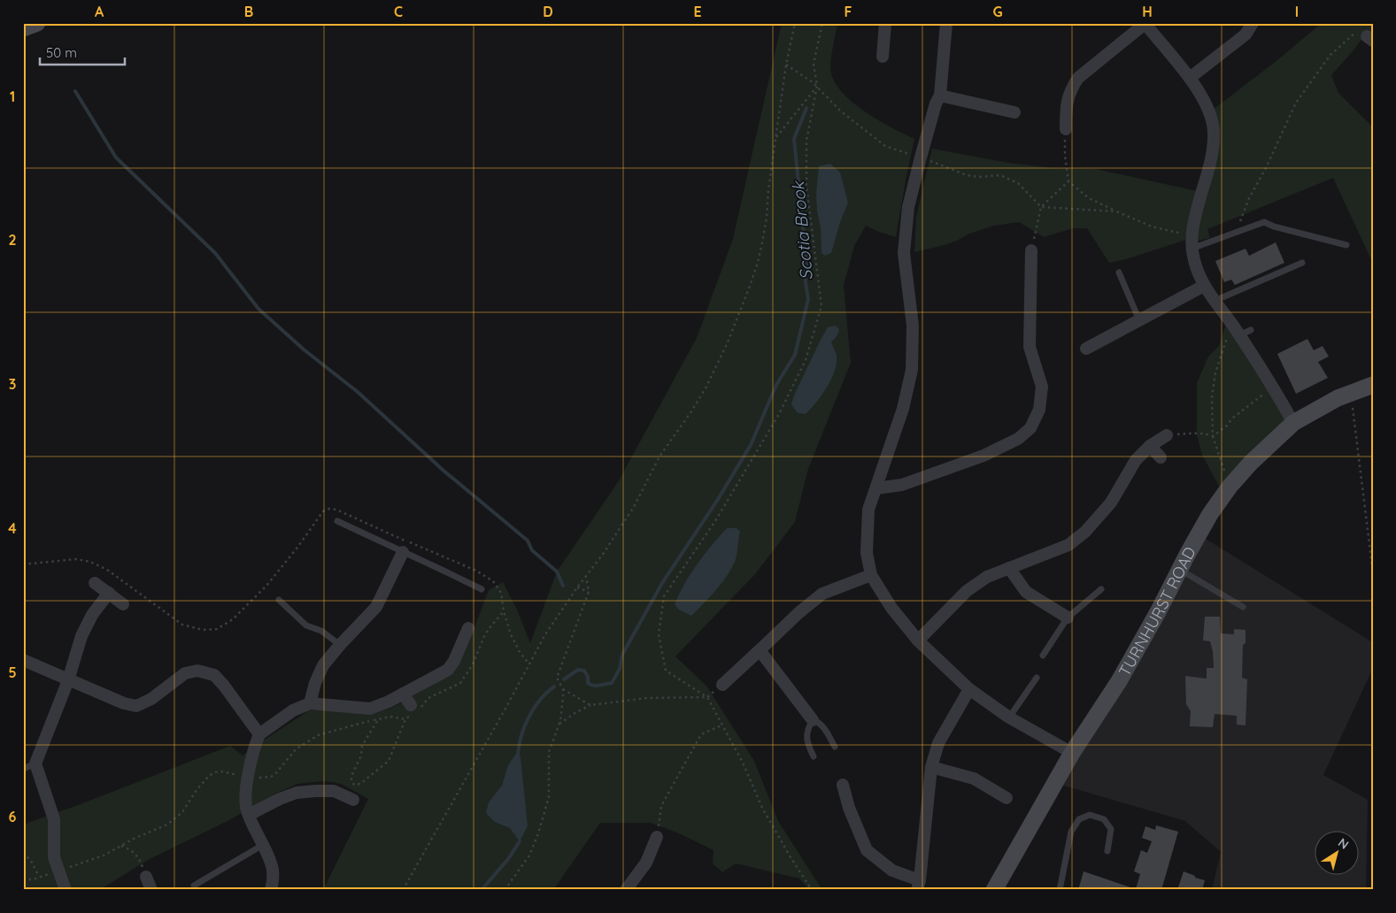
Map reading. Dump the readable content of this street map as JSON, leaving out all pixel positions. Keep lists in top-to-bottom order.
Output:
{
  "streets": {
    "street": ["TURNHURST ROAD"]
  },
  "water": ["Scotia Brook"],
  "scale_bar": "50 m",
  "north": "top right",
  "grid": {
    "columns": [
      "A",
      "B",
      "C",
      "D",
      "E",
      "F",
      "G",
      "H",
      "I"
    ],
    "rows": [
      "1",
      "2",
      "3",
      "4",
      "5",
      "6"
    ]
  }
}
